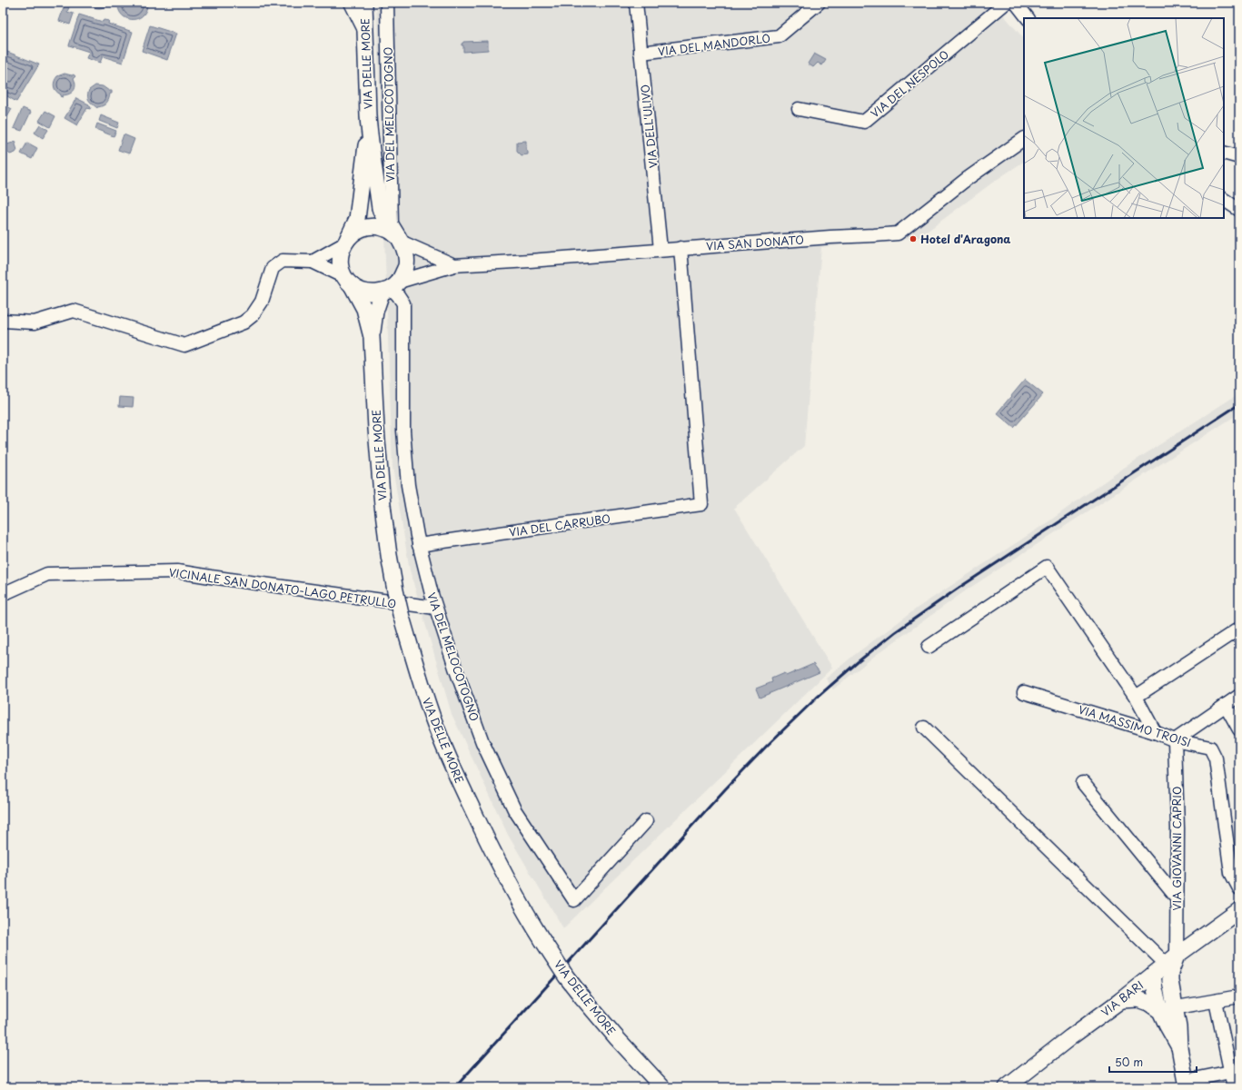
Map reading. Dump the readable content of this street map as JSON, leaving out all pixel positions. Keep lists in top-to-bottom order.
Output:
{
  "streets": {
    "main road": ["VIA DELLE MORE", "VIA BARI"],
    "street": [
      "VIA DEL MANDORLO",
      "VIA DEL NESPOLO",
      "VIA DEL MELOCOTOGNO",
      "VIA DELL'ULIVO",
      "VIA SAN DONATO",
      "VIA DEL CARRUBO",
      "VICINALE SAN DONATO-LAGO PETRULLO",
      "VIA MASSIMO TROISI",
      "VIA GIOVANNI CAPRIO"
    ]
  },
  "crossings": [
    ["VIA DEL MANDORLO", "VIA DELL'ULIVO"],
    ["VIA DEL MELOCOTOGNO", "VIA DEL CARRUBO"],
    ["VIA DEL MELOCOTOGNO", "VICINALE SAN DONATO-LAGO PETRULLO"],
    ["VIA DELL'ULIVO", "VIA SAN DONATO"],
    ["VIA SAN DONATO", "VIA DEL CARRUBO"],
    ["VIA MASSIMO TROISI", "VIA GIOVANNI CAPRIO"],
    ["VIA GIOVANNI CAPRIO", "VIA BARI"]
  ],
  "places": ["Hotel d'Aragona"],
  "scale_bar": "50 m"
}
